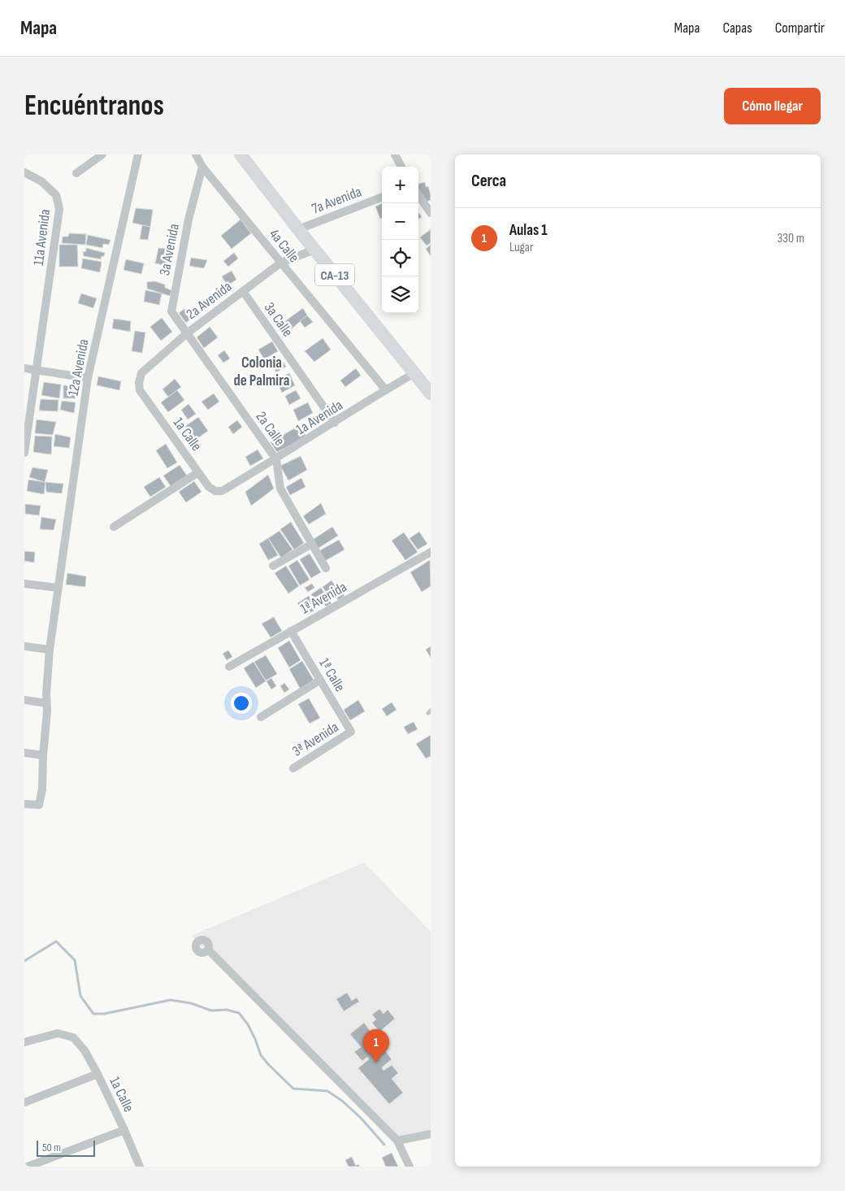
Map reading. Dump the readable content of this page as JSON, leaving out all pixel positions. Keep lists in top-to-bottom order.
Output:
{
  "streets": {
    "main road": ["CA-13"],
    "street": [
      "7a Avenida",
      "11a Avenida",
      "4a Calle",
      "3a Avenida",
      "2a Avenida",
      "3a Calle",
      "12a Avenida",
      "1a Avenida",
      "2a Calle",
      "1a Calle",
      "1ª Avenida",
      "1ª Calle",
      "3ª Avenida"
    ]
  },
  "crossings": [
    ["7a Avenida", "CA-13"],
    ["4a Calle", "3a Avenida"],
    ["4a Calle", "2a Avenida"],
    ["4a Calle", "1a Avenida"],
    ["3a Avenida", "2a Avenida"],
    ["3a Avenida", "2a Calle"],
    ["CA-13", "2a Avenida"],
    ["CA-13", "1a Avenida"],
    ["2a Avenida", "3a Calle"],
    ["2a Avenida", "2a Calle"],
    ["2a Avenida", "1a Calle"],
    ["3a Calle", "1a Avenida"],
    ["1a Avenida", "2a Calle"],
    ["1a Avenida", "1a Calle"],
    ["1ª Avenida", "1ª Calle"],
    ["1ª Calle", "3ª Avenida"]
  ],
  "districts": ["Colonia de Palmira"],
  "scale_bar": "50 m",
  "page": {
    "header": "Mapa",
    "nav": ["Mapa", "Capas", "Compartir"],
    "buttons": "Cómo llegar",
    "title": "Encuéntranos",
    "heading": "Cerca",
    "map_buttons": ["+", "−"],
    "list": [
      {
        "mark": "1",
        "name": "Aulas 1",
        "note": "Lugar",
        "value": "330 m"
      }
    ],
    "pins": "1",
    "scale": "50 m"
  }
}
